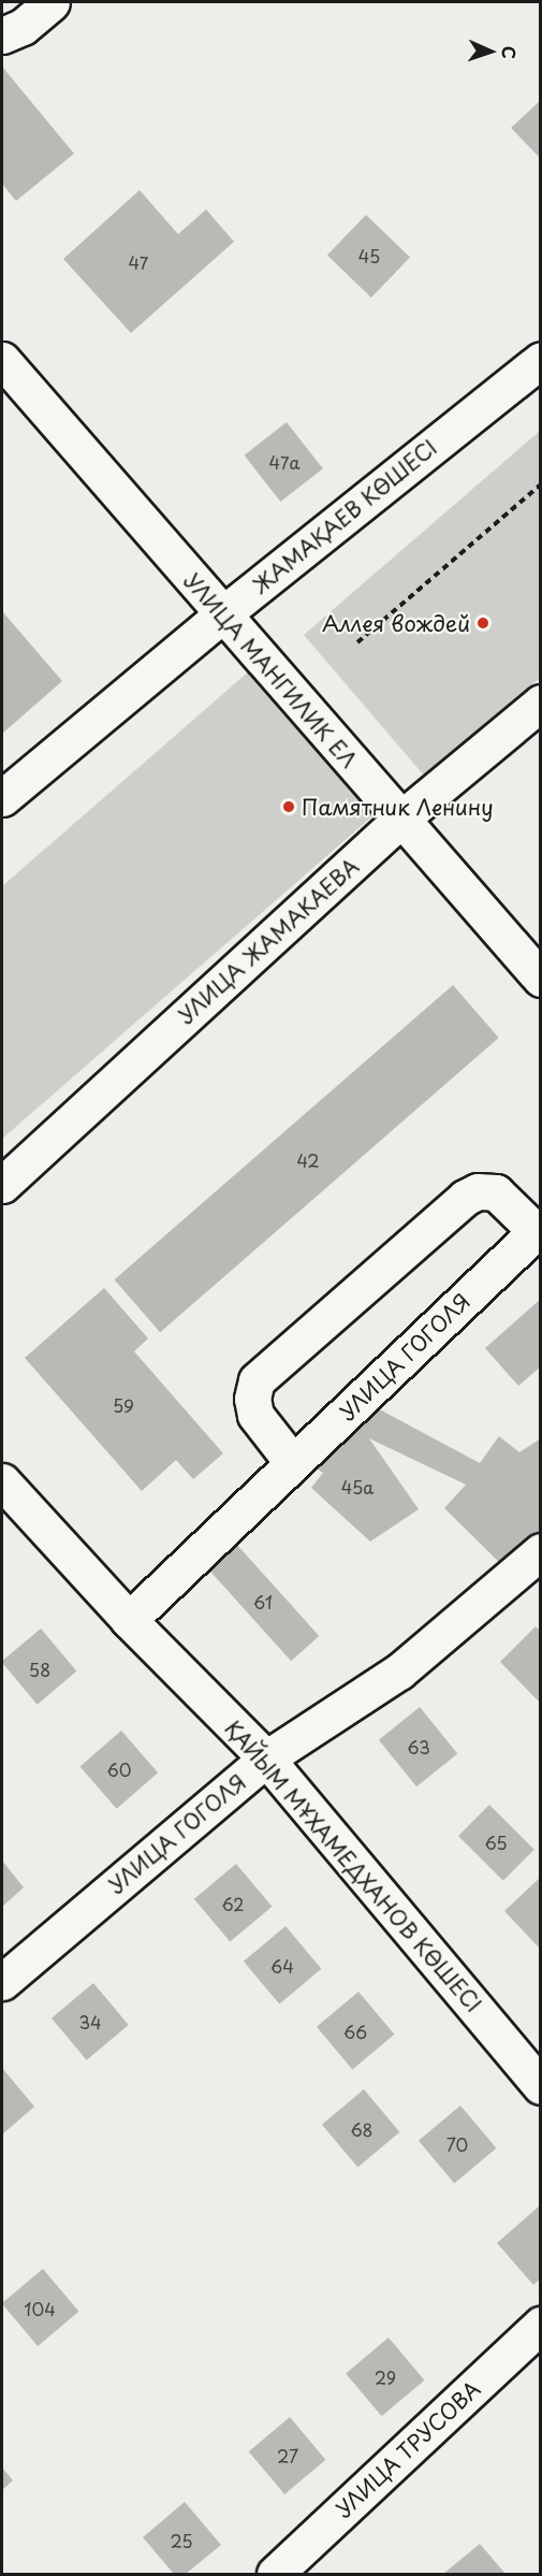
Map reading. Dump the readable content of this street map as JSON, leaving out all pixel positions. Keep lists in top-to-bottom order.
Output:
{
  "streets": {
    "street": [
      "ЖАМАҚАЕВ КӨШЕСІ",
      "УЛИЦА МАНГИЛИК ЕЛ",
      "УЛИЦА ЖАМАКАЕВА",
      "УЛИЦА ГОГОЛЯ",
      "ҚАЙЫМ МҰХАМЕДХАНОВ КӨШЕСІ",
      "УЛИЦА ТРУСОВА"
    ]
  },
  "crossings": [
    ["ЖАМАҚАЕВ КӨШЕСІ", "УЛИЦА МАНГИЛИК ЕЛ"],
    ["УЛИЦА МАНГИЛИК ЕЛ", "УЛИЦА ЖАМАКАЕВА"],
    ["УЛИЦА ГОГОЛЯ", "ҚАЙЫМ МҰХАМЕДХАНОВ КӨШЕСІ"]
  ],
  "places": ["Аллея вождей", "Памятник Ленину"],
  "house_numbers": [
    "45",
    "47",
    "47а",
    "42",
    "59",
    "45а",
    "61",
    "58",
    "63",
    "60",
    "65",
    "62",
    "64",
    "34",
    "66",
    "68",
    "70",
    "104",
    "29",
    "27",
    "25"
  ],
  "north": "right"
}
